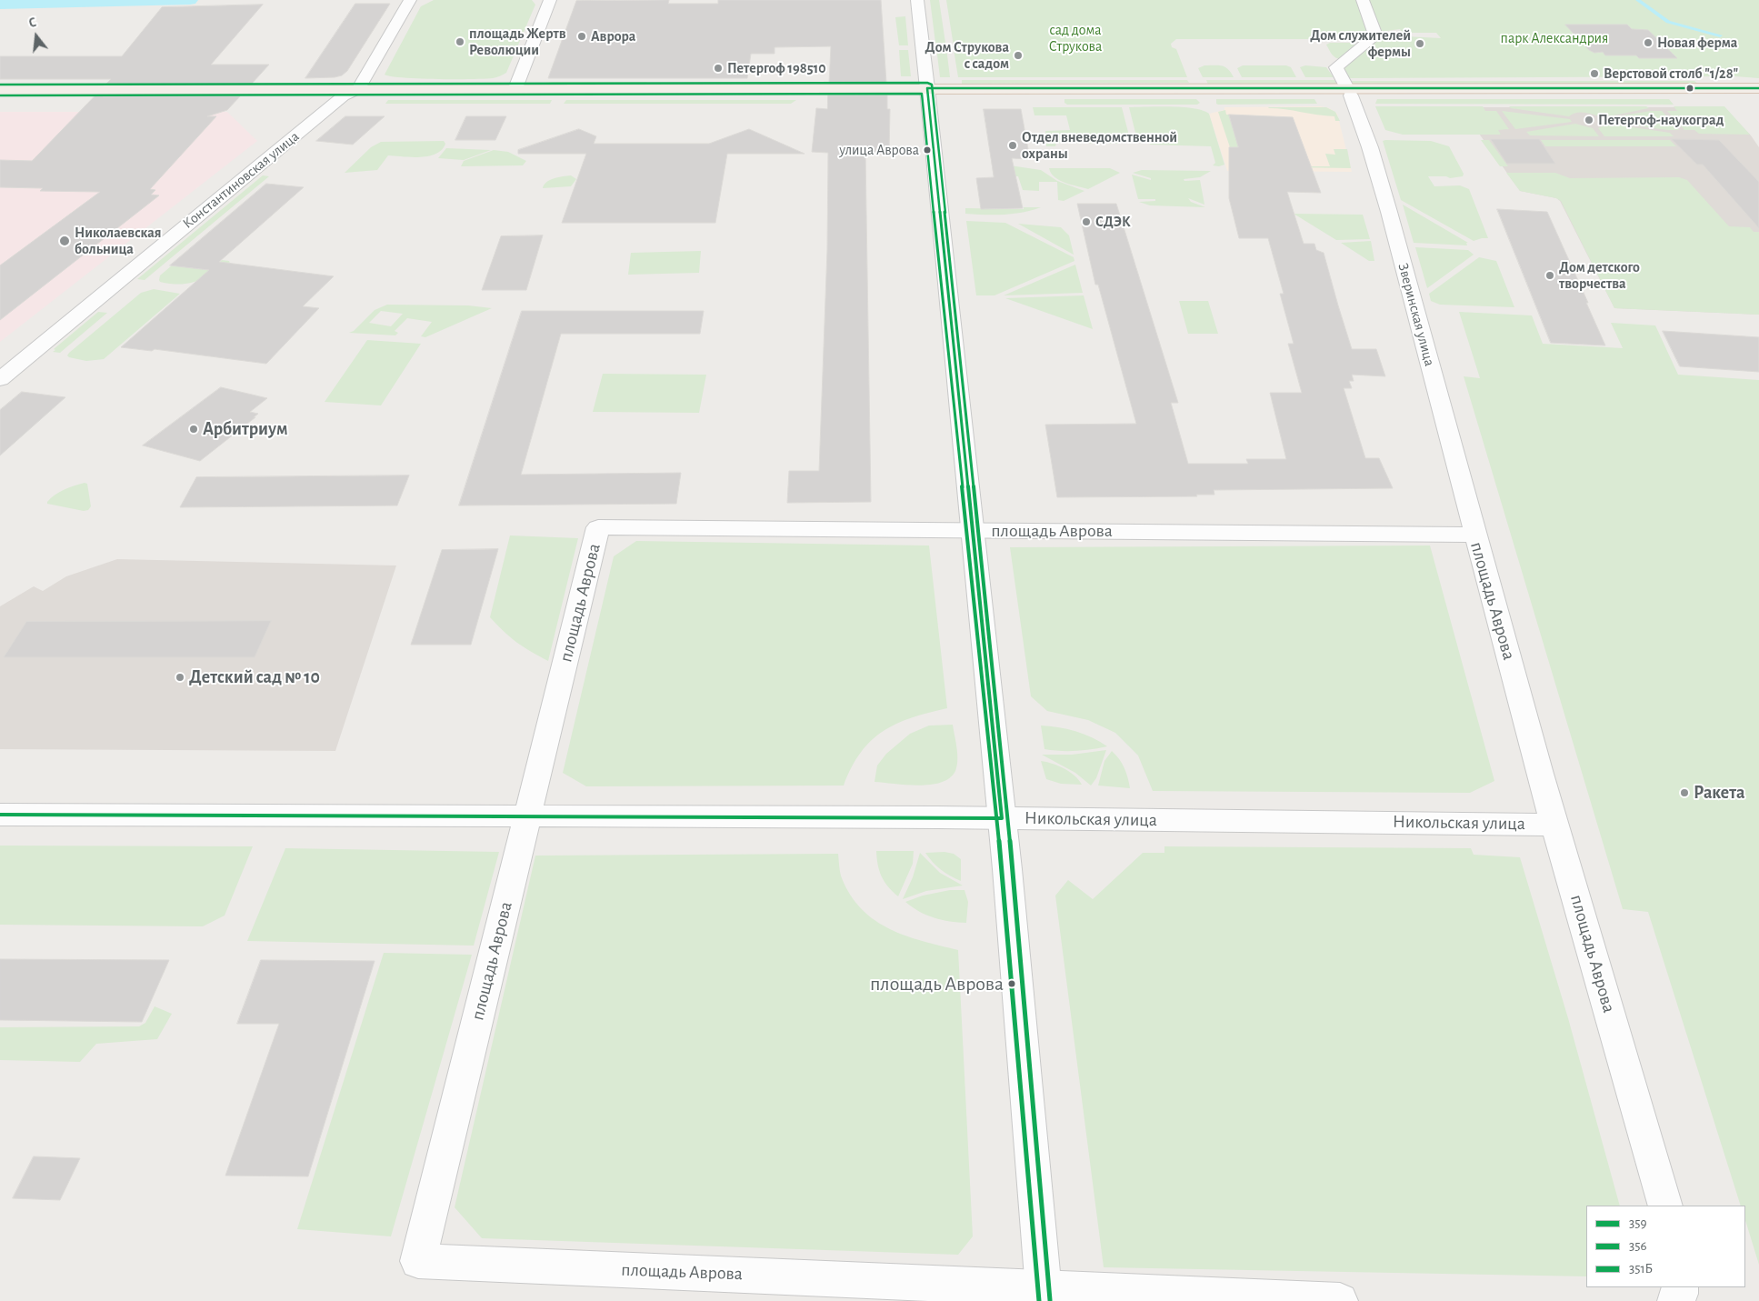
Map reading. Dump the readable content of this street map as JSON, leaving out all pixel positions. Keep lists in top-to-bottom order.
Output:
{
  "streets": {
    "street": [
      "Константиновская улица",
      "Зверинская улица",
      "площадь Аврова",
      "Никольская улица"
    ]
  },
  "crossings": [
    ["Зверинская улица", "площадь Аврова"],
    ["площадь Аврова", "Никольская улица"]
  ],
  "parks": ["сад дома Струкова", "парк Александрия"],
  "places": [
    "Аврора",
    "площадь Жертв Революции",
    "Новая ферма",
    "Дом служителей фермы",
    "Дом Струкова с садом",
    "Петергоф 198510",
    "Верстовой столб \"1/28\"",
    "Петергоф-наукоград",
    "Отдел вневедомственной охраны",
    "улица Аврова",
    "СДЭК",
    "Николаевская больница",
    "Дом детского творчества",
    "Арбитриум",
    "Детский сад № 10",
    "Ракета",
    "площадь Аврова"
  ],
  "lines": ["transit line 351Б", "transit line 359", "transit line 356"],
  "legend": ["359", "356", "351Б"],
  "north": "top"
}
